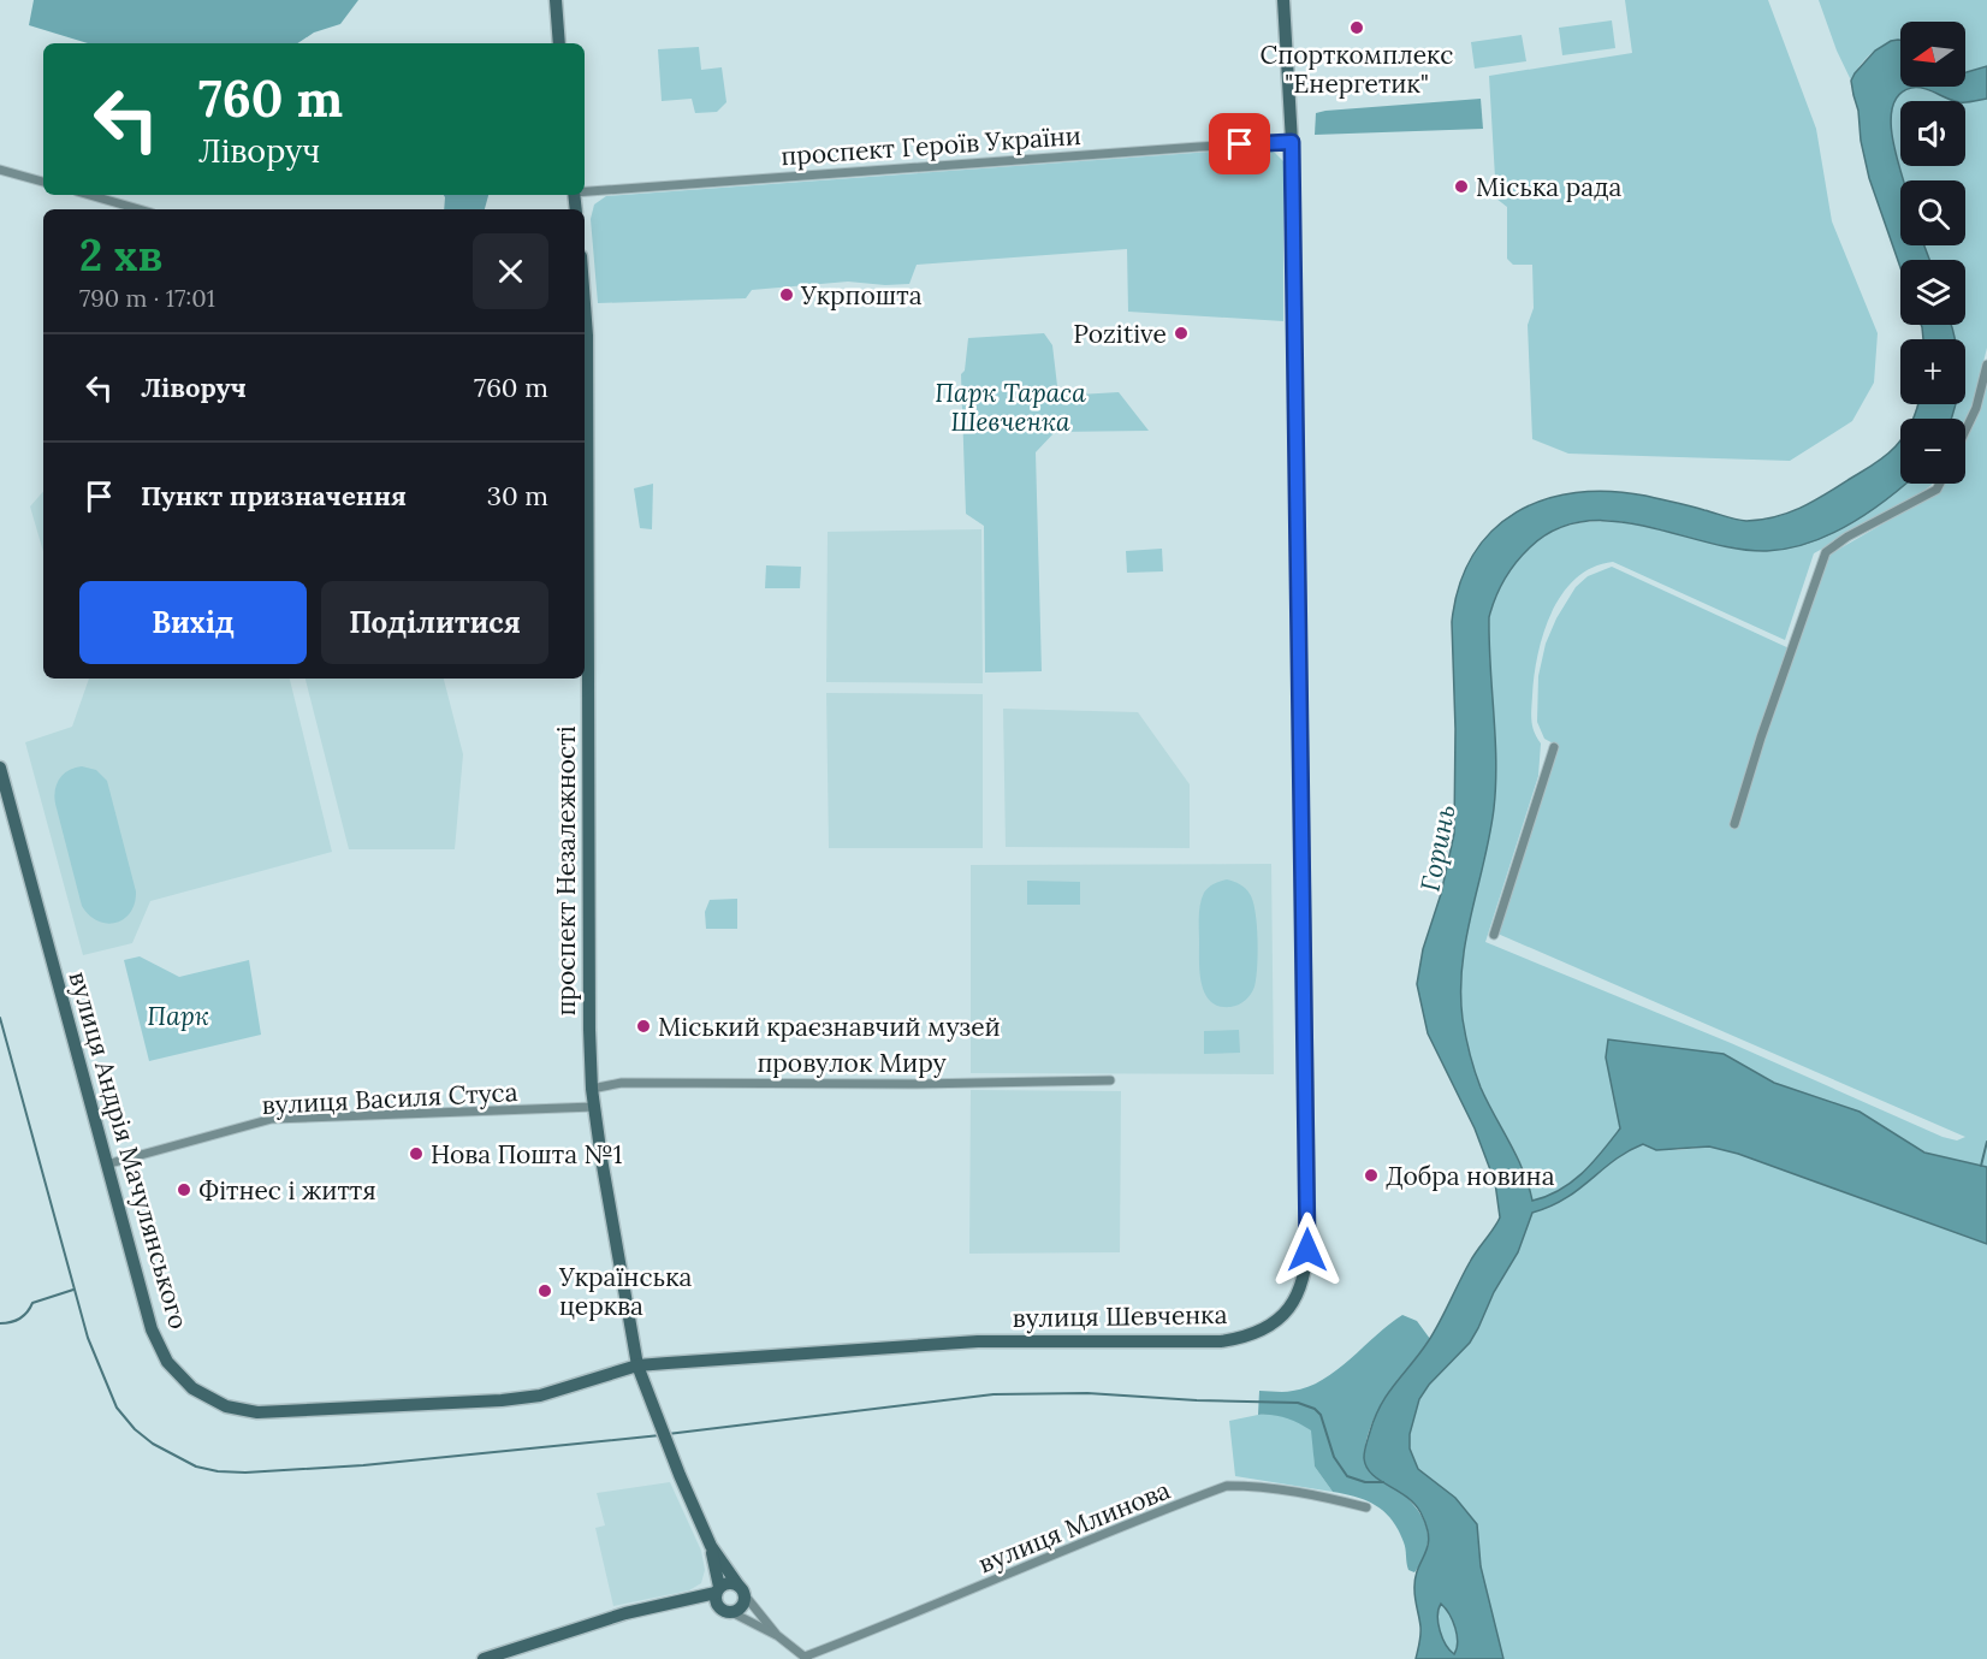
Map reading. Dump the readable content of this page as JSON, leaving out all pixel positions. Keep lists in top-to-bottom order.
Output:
{
  "streets": {
    "street": [
      "проспект Героїв України",
      "проспект Незалежності",
      "провулок Миру",
      "вулиця Василя Стуса",
      "вулиця Андрія Мачулянського",
      "вулиця Шевченка",
      "вулиця Млинова"
    ]
  },
  "crossings": [
    ["проспект Героїв України", "вулиця Шевченка"],
    ["проспект Незалежності", "провулок Миру"],
    ["проспект Незалежності", "вулиця Василя Стуса"],
    ["проспект Незалежності", "вулиця Андрія Мачулянського"],
    ["проспект Незалежності", "вулиця Шевченка"],
    ["вулиця Василя Стуса", "вулиця Андрія Мачулянського"],
    ["вулиця Андрія Мачулянського", "вулиця Шевченка"]
  ],
  "water": ["Горинь"],
  "parks": ["Парк Тараса Шевченка", "Парк"],
  "places": [
    "Спорткомплекс \"Енергетик\"",
    "Міська рада",
    "Укрпошта",
    "Pozitive",
    "Міський краєзнавчий музей",
    "Нова Пошта №1",
    "Добра новина",
    "Фітнес і життя",
    "Українська церква"
  ],
  "north": "left",
  "page": {
    "map_buttons": ["+", "−"],
    "turn": ["760 m", "Ліворуч"],
    "heading": ["2 хв", "790 m · 17:01"],
    "list": [
      {
        "name": "Ліворуч",
        "value": "760 m"
      },
      {
        "name": "Пункт призначення",
        "value": "30 m"
      }
    ],
    "buttons": ["Вихід", "Поділитися"]
  }
}
